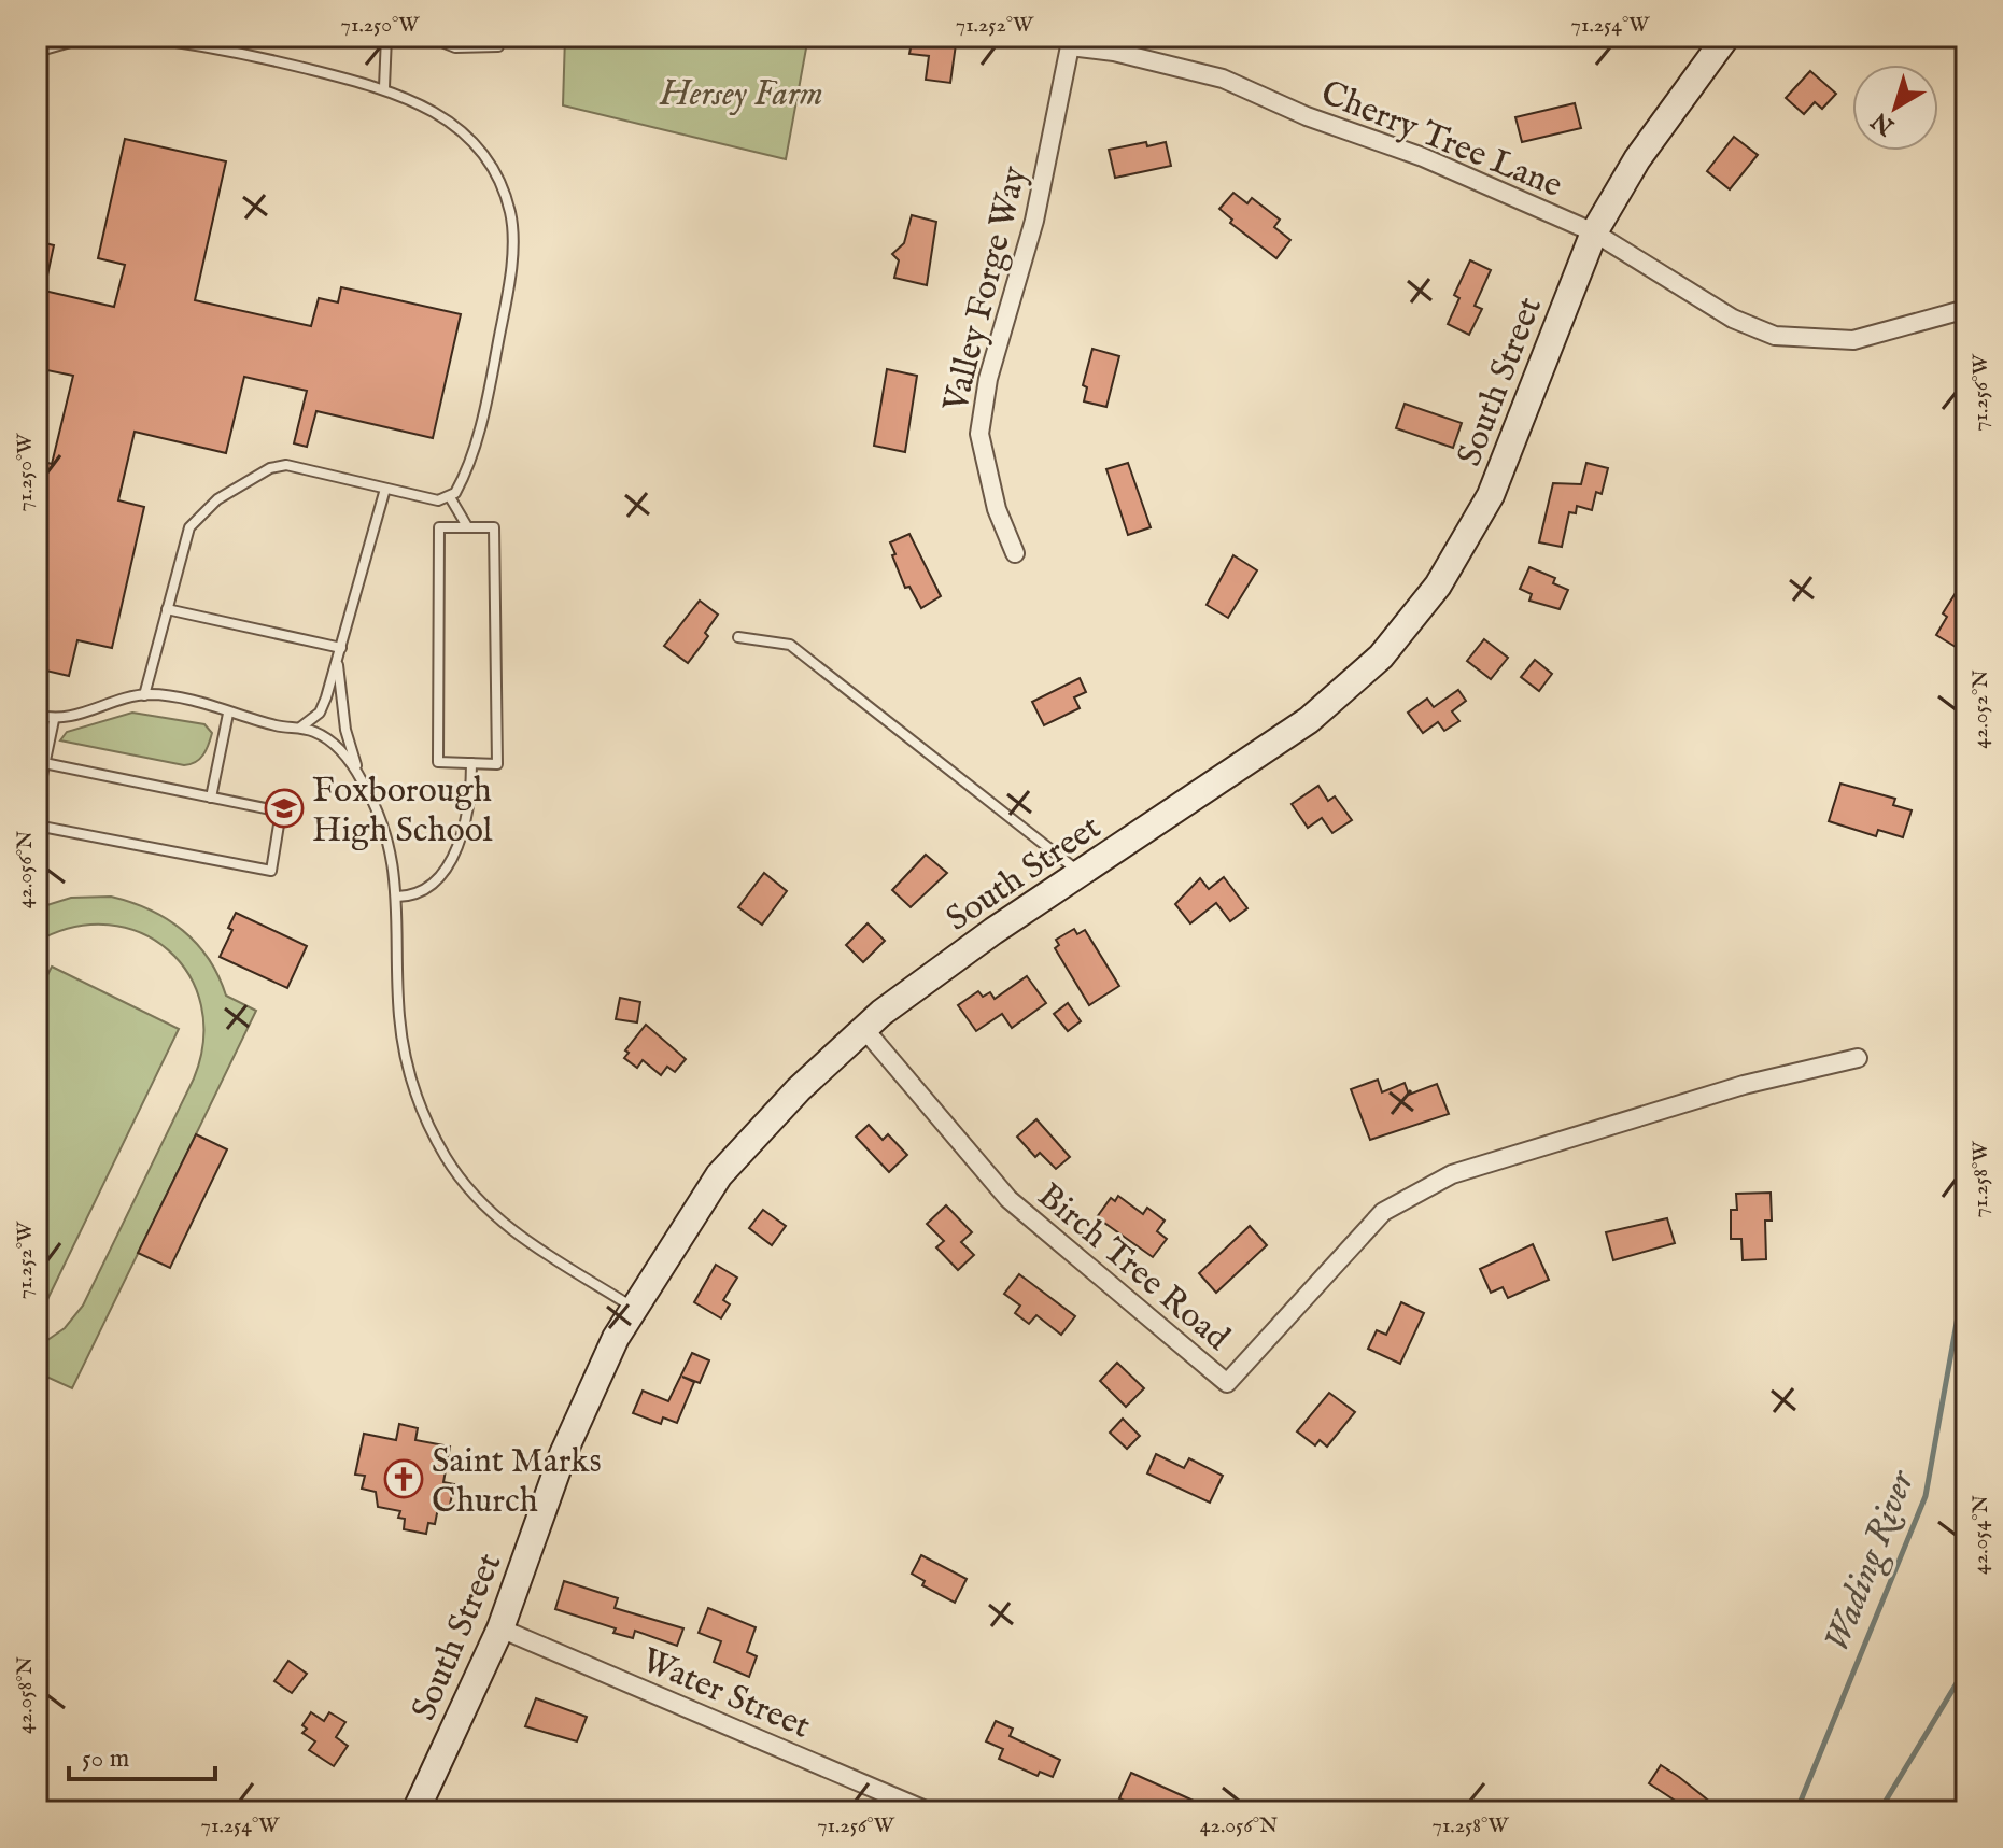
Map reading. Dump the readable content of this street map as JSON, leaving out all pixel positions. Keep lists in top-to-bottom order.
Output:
{
  "streets": {
    "main road": ["South Street"],
    "street": [
      "Cherry Tree Lane",
      "Valley Forge Way",
      "Birch Tree Road",
      "Water Street"
    ]
  },
  "crossings": [
    ["Cherry Tree Lane", "Valley Forge Way"],
    ["Cherry Tree Lane", "South Street"],
    ["South Street", "Birch Tree Road"],
    ["South Street", "Water Street"]
  ],
  "water": ["Wading River"],
  "parks": ["Hersey Farm"],
  "places": {
    "school or university": ["Foxborough High School"],
    "church": ["Saint Marks Church"]
  },
  "scale_bar": "50 m",
  "north": "bottom left",
  "coordinates": [
    "71.250°W",
    "71.252°W",
    "71.254°W",
    "71.256°W",
    "42.052°N",
    "42.056°N",
    "71.258°W",
    "42.054°N",
    "42.058°N"
  ]
}
